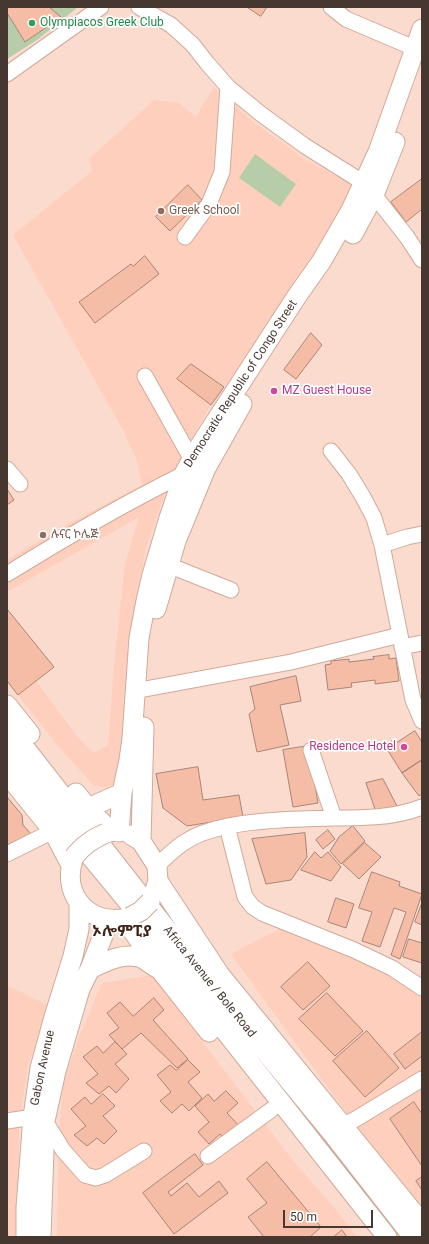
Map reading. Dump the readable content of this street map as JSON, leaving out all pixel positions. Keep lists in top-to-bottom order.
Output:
{
  "streets": {
    "main road": ["Democratic Republic of Congo Street", "Africa Avenue / Bole Road", "Gabon Avenue"]
  },
  "crossings": [
    ["Democratic Republic of Congo Street", "Gabon Avenue"]
  ],
  "districts": ["ኦሎምፒያ"],
  "places": [
    "Olympiacos Greek Club",
    "Greek School",
    "MZ Guest House",
    "ሉናር ኮሌጅ",
    "Residence Hotel"
  ],
  "scale_bar": "50 m"
}
